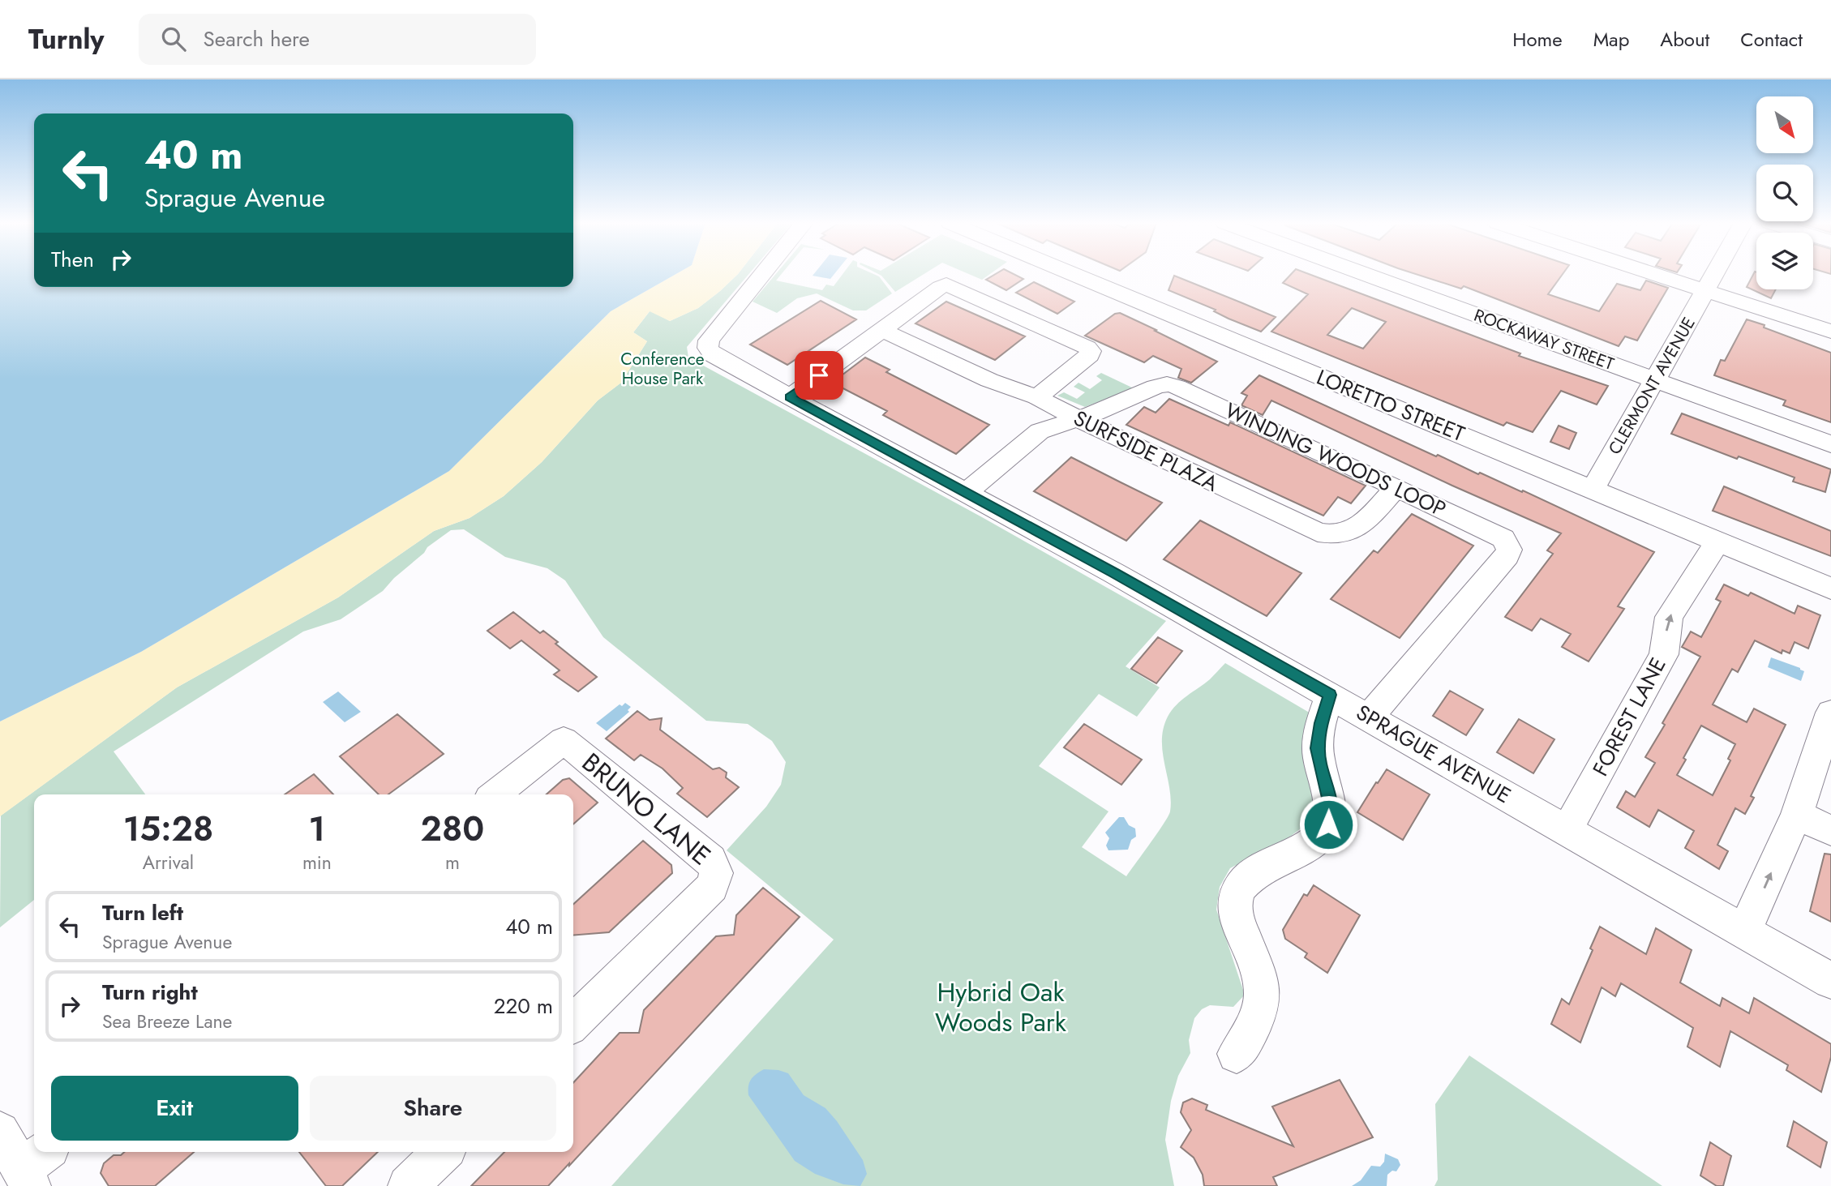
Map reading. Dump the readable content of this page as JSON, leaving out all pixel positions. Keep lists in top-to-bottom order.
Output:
{
  "streets": {
    "street": [
      "ROCKAWAY STREET",
      "CLERMONT AVENUE",
      "LORETTO STREET",
      "SURFSIDE PLAZA",
      "WINDING WOODS LOOP",
      "FOREST LANE",
      "SPRAGUE AVENUE",
      "BRUNO LANE"
    ]
  },
  "crossings": [
    ["ROCKAWAY STREET", "CLERMONT AVENUE"],
    ["CLERMONT AVENUE", "LORETTO STREET"],
    ["LORETTO STREET", "FOREST LANE"],
    ["SURFSIDE PLAZA", "WINDING WOODS LOOP"],
    ["WINDING WOODS LOOP", "SPRAGUE AVENUE"],
    ["FOREST LANE", "SPRAGUE AVENUE"]
  ],
  "parks": ["Conference House Park", "Hybrid Oak Woods Park"],
  "north": "bottom right",
  "page": {
    "header": "Turnly",
    "search": "Search here",
    "nav": [
      "Home",
      "Map",
      "About",
      "Contact"
    ],
    "turn": ["40 m", "Sprague Avenue"],
    "then": "Then",
    "eta": [
      "15:28",
      "Arrival",
      "1",
      "min",
      "280",
      "m"
    ],
    "list": [
      {
        "name": "Turn left",
        "note": "Sprague Avenue",
        "value": "40 m"
      },
      {
        "name": "Turn right",
        "note": "Sea Breeze Lane",
        "value": "220 m"
      }
    ],
    "buttons": ["Exit", "Share"]
  }
}
